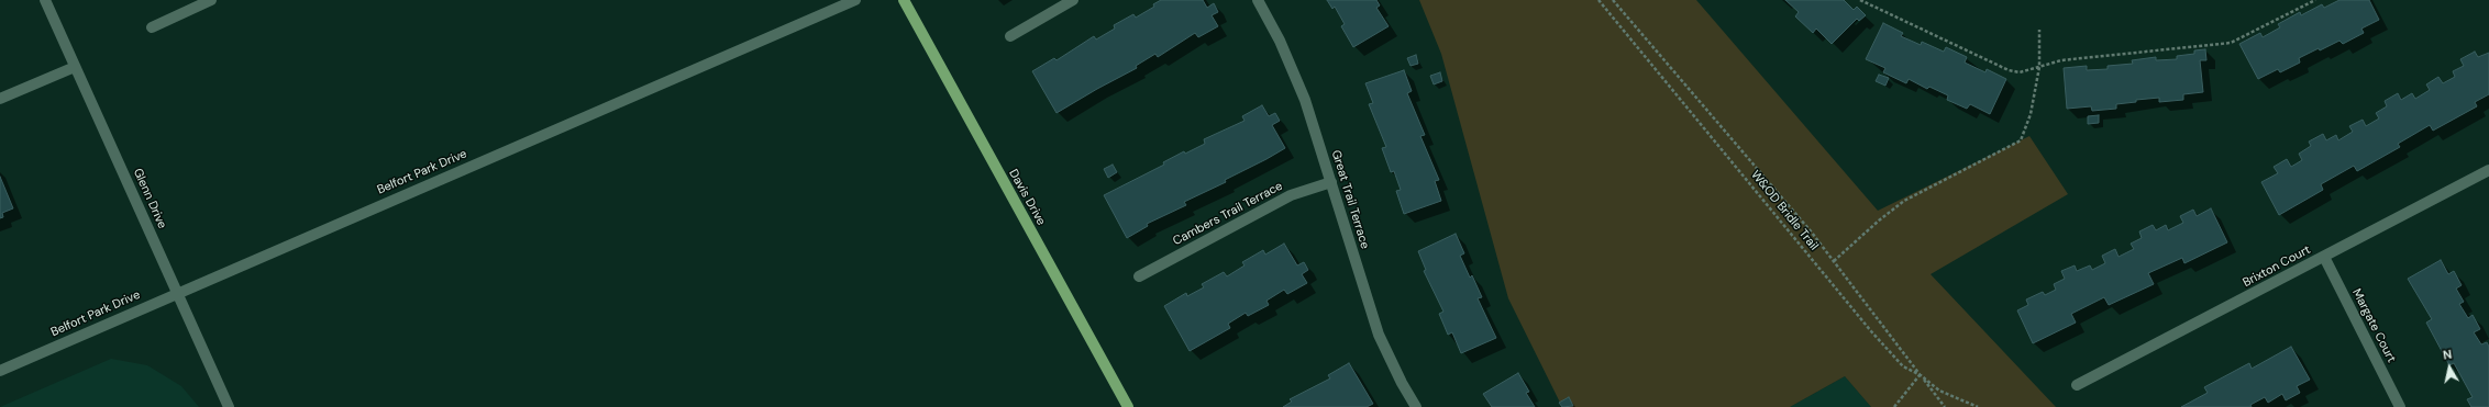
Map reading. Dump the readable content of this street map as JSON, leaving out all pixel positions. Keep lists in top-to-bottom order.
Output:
{
  "streets": {
    "main road": ["Davis Drive"],
    "street": [
      "Belfort Park Drive",
      "Glenn Drive",
      "Great Trail Terrace",
      "Cambers Trail Terrace",
      "Brixton Court",
      "Margate Court"
    ],
    "path": ["W&OD Bridle Trail"]
  },
  "crossings": [
    ["Belfort Park Drive", "Glenn Drive"],
    ["Great Trail Terrace", "Cambers Trail Terrace"],
    ["Brixton Court", "Margate Court"]
  ],
  "north": "top"
}
